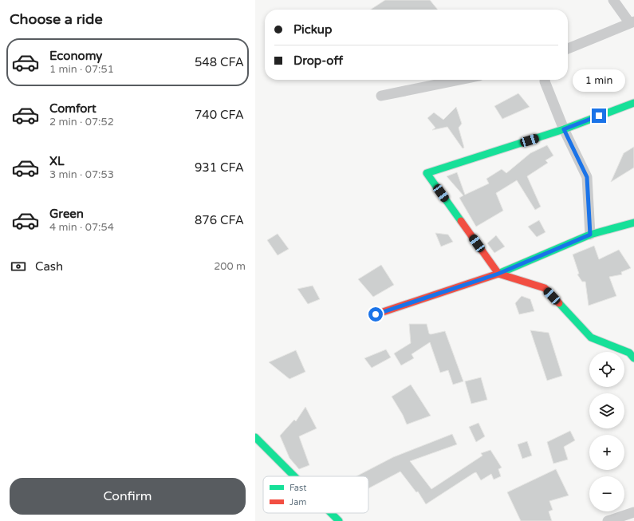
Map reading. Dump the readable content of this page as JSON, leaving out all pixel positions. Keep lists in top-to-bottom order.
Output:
{
  "legend": ["Fast", "Jam"],
  "page": {
    "heading": "Choose a ride",
    "banner": ["Pickup", "Drop-off"],
    "list": [
      {
        "name": "Economy",
        "note": "1 min · 07:51",
        "value": "548 CFA"
      },
      {
        "name": "Comfort",
        "note": "2 min · 07:52",
        "value": "740 CFA"
      },
      {
        "name": "XL",
        "note": "3 min · 07:53",
        "value": "931 CFA"
      },
      {
        "name": "Green",
        "note": "4 min · 07:54",
        "value": "876 CFA"
      }
    ],
    "bubble": "1 min",
    "pay": ["Cash", "200 m"],
    "map_buttons": ["+", "−"],
    "buttons": "Confirm"
  }
}
